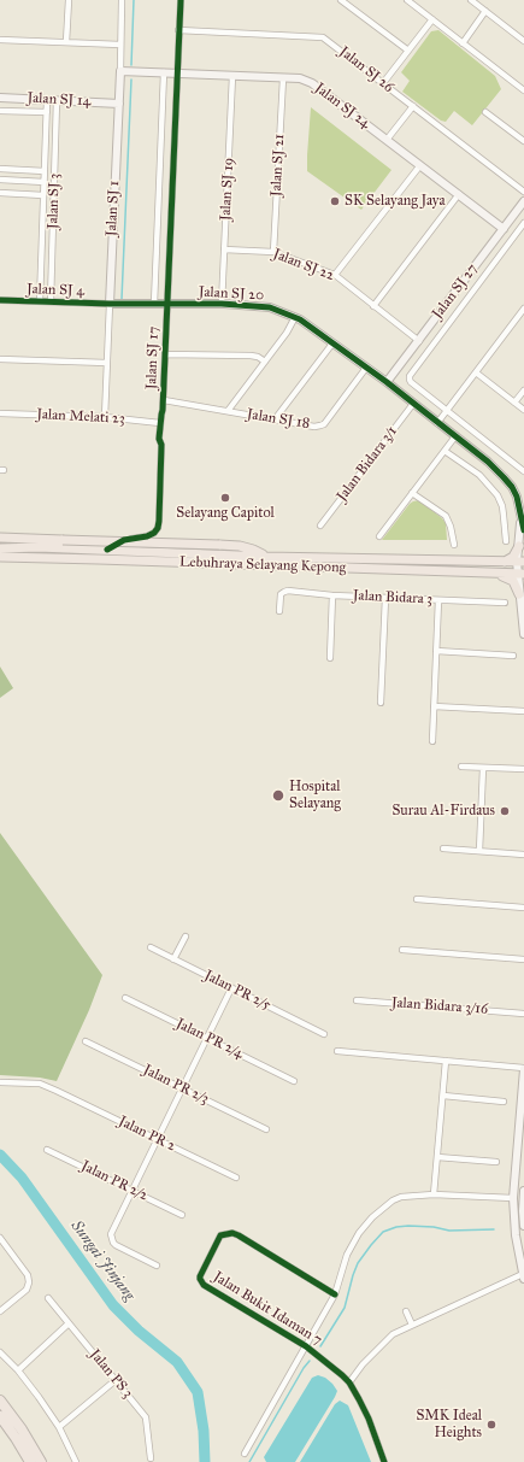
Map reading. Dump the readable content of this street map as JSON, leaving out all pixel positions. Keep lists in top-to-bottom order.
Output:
{
  "streets": {
    "main road": ["Lebuhraya Selayang Kepong"],
    "street": [
      "Jalan SJ 26",
      "Jalan SJ 14",
      "Jalan SJ 24",
      "Jalan SJ 21",
      "Jalan SJ 19",
      "Jalan SJ 3",
      "Jalan SJ 1",
      "Jalan SJ 22",
      "Jalan SJ 4",
      "Jalan SJ 27",
      "Jalan SJ 20",
      "Jalan SJ 17",
      "Jalan Melati 23",
      "Jalan SJ 18",
      "Jalan Bidara 3/1",
      "Jalan Bidara 3",
      "Jalan PR 2/5",
      "Jalan Bidara 3/16",
      "Jalan PR 2/4",
      "Jalan PR 2/3",
      "Jalan PR 2",
      "Jalan PR 2/2",
      "Jalan Bukit Idaman 7",
      "Jalan PS 3"
    ]
  },
  "crossings": [
    ["Jalan SJ 26", "Jalan SJ 17"],
    ["Jalan SJ 14", "Jalan SJ 3"],
    ["Jalan SJ 14", "Jalan SJ 1"],
    ["Jalan SJ 24", "Jalan SJ 21"],
    ["Jalan SJ 24", "Jalan SJ 19"],
    ["Jalan SJ 24", "Jalan SJ 1"],
    ["Jalan SJ 24", "Jalan SJ 27"],
    ["Jalan SJ 24", "Jalan SJ 17"],
    ["Jalan SJ 21", "Jalan SJ 22"],
    ["Jalan SJ 19", "Jalan SJ 22"],
    ["Jalan SJ 19", "Jalan SJ 20"],
    ["Jalan SJ 3", "Jalan SJ 4"],
    ["Jalan SJ 1", "Jalan SJ 4"],
    ["Jalan SJ 1", "Jalan SJ 20"],
    ["Jalan SJ 1", "Jalan Melati 23"],
    ["Jalan SJ 22", "Jalan SJ 27"],
    ["Jalan SJ 4", "Jalan SJ 20"],
    ["Jalan SJ 27", "Jalan SJ 20"],
    ["Jalan SJ 20", "Jalan SJ 17"],
    ["Jalan SJ 20", "Jalan SJ 18"],
    ["Jalan SJ 20", "Jalan Bidara 3/1"],
    ["Jalan SJ 17", "Jalan Melati 23"],
    ["Jalan SJ 17", "Jalan SJ 18"],
    ["Jalan SJ 17", "Lebuhraya Selayang Kepong"]
  ],
  "water": ["Sungai Jinjang"],
  "places": [
    "SK Selayang Jaya",
    "Selayang Capitol",
    "Hospital Selayang",
    "Surau Al-Firdaus",
    "SMK Ideal Heights"
  ]
}
